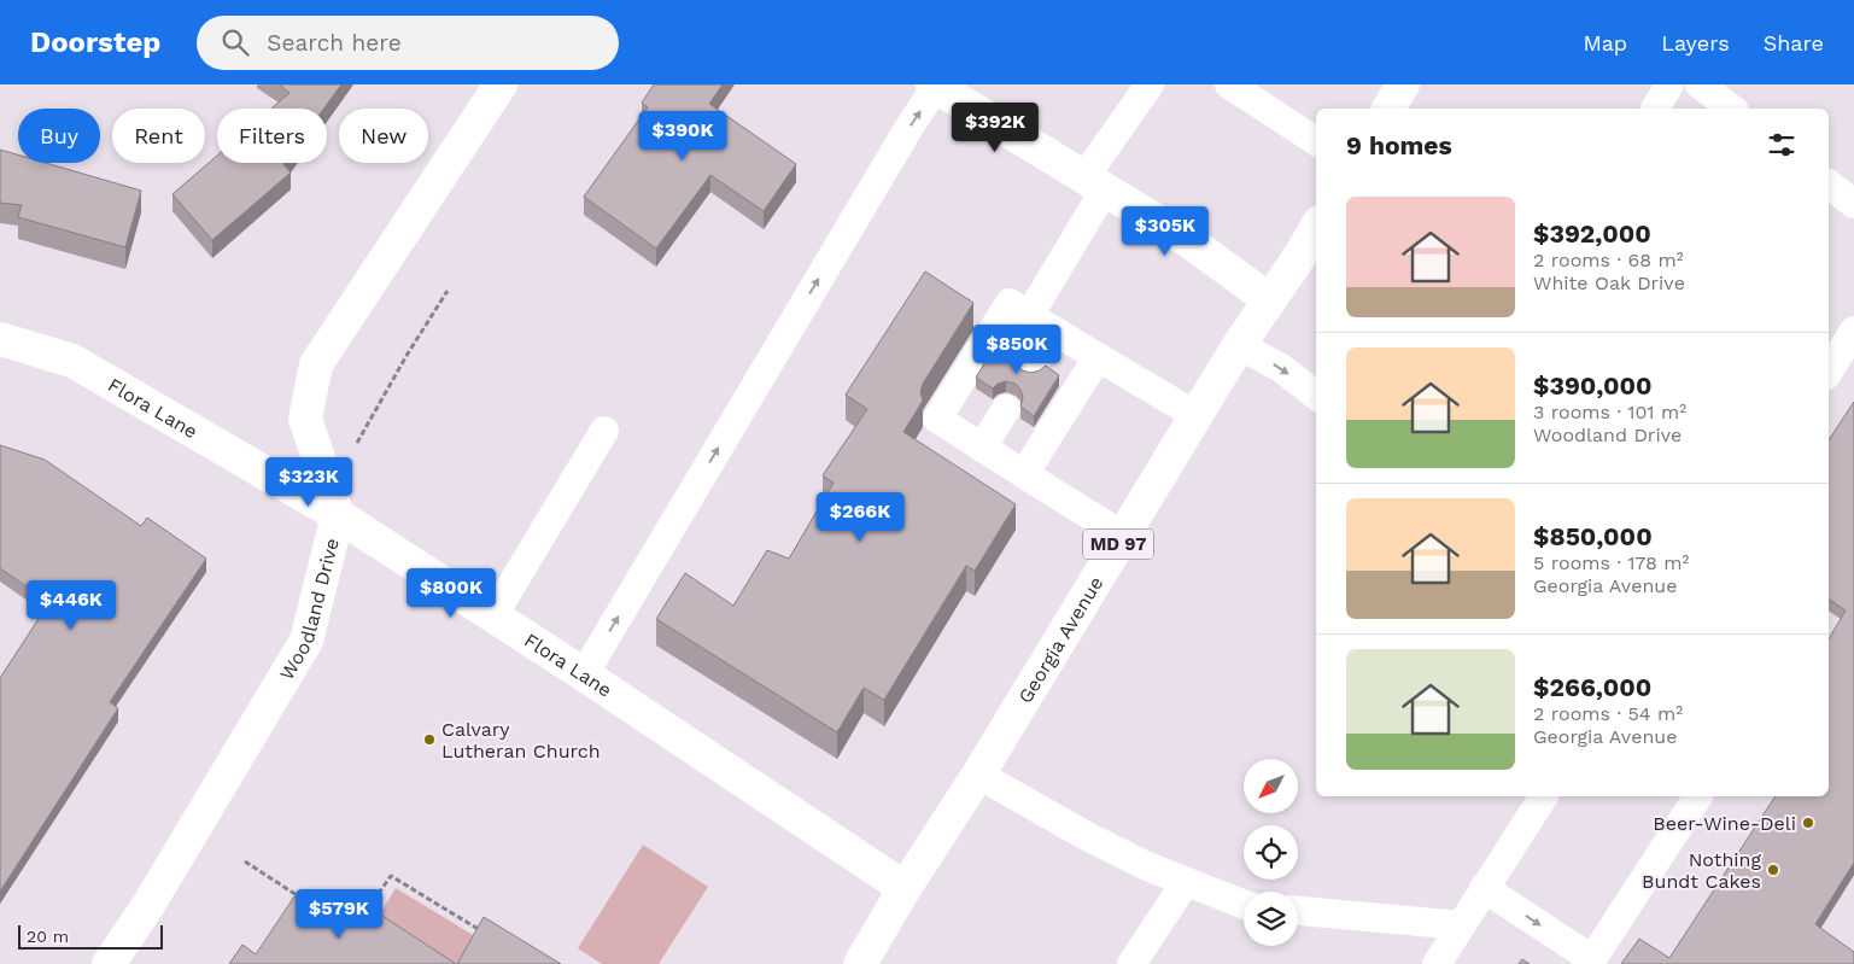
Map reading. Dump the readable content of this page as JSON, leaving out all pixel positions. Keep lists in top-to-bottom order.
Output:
{
  "streets": {
    "street": [
      "Flora Lane",
      "MD 97",
      "Woodland Drive",
      "Georgia Avenue"
    ]
  },
  "crossings": [
    ["Flora Lane", "Woodland Drive"],
    ["Flora Lane", "Georgia Avenue"]
  ],
  "places": ["Calvary Lutheran Church", "Beer-Wine-Deli", "Nothing Bundt Cakes"],
  "scale_bar": "20 m",
  "north": "bottom left",
  "page": {
    "header": "Doorstep",
    "search": "Search here",
    "nav": ["Map", "Layers", "Share"],
    "price": [
      "$392K",
      "$390K",
      "$305K",
      "$850K",
      "$323K",
      "$266K",
      "$800K",
      "$446K",
      "$579K"
    ],
    "chip": [
      "Buy",
      "Rent",
      "Filters",
      "New"
    ],
    "heading": "9 homes",
    "list": [
      {
        "name": "$392,000",
        "note": "2 rooms · 68 m² · White Oak Drive"
      },
      {
        "name": "$390,000",
        "note": "3 rooms · 101 m² · Woodland Drive"
      },
      {
        "name": "$850,000",
        "note": "5 rooms · 178 m² · Georgia Avenue"
      },
      {
        "name": "$266,000",
        "note": "2 rooms · 54 m² · Georgia Avenue"
      }
    ],
    "scale": "20 m"
  }
}
